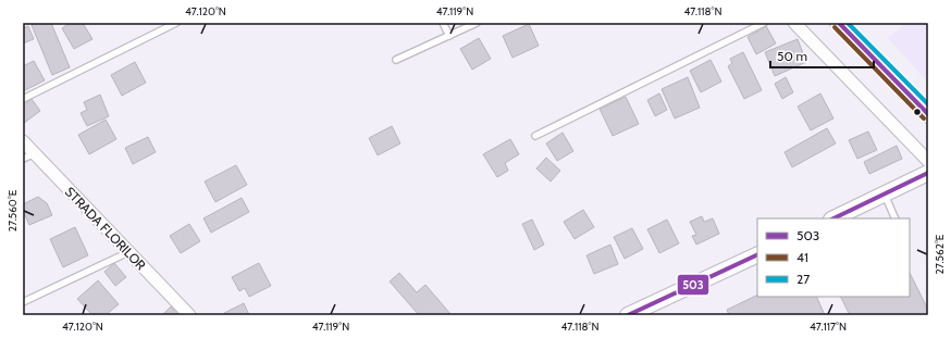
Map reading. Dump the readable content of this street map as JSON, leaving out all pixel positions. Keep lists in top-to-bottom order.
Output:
{
  "streets": {
    "street": ["STRADA FLORILOR"]
  },
  "lines": ["transit line 503", "transit line 27", "transit line 41"],
  "legend": ["503", "41", "27"],
  "scale_bar": "50 m",
  "coordinates": [
    "47.120°N",
    "47.119°N",
    "47.118°N",
    "27.560°E",
    "27.562°E",
    "47.117°N"
  ]
}
